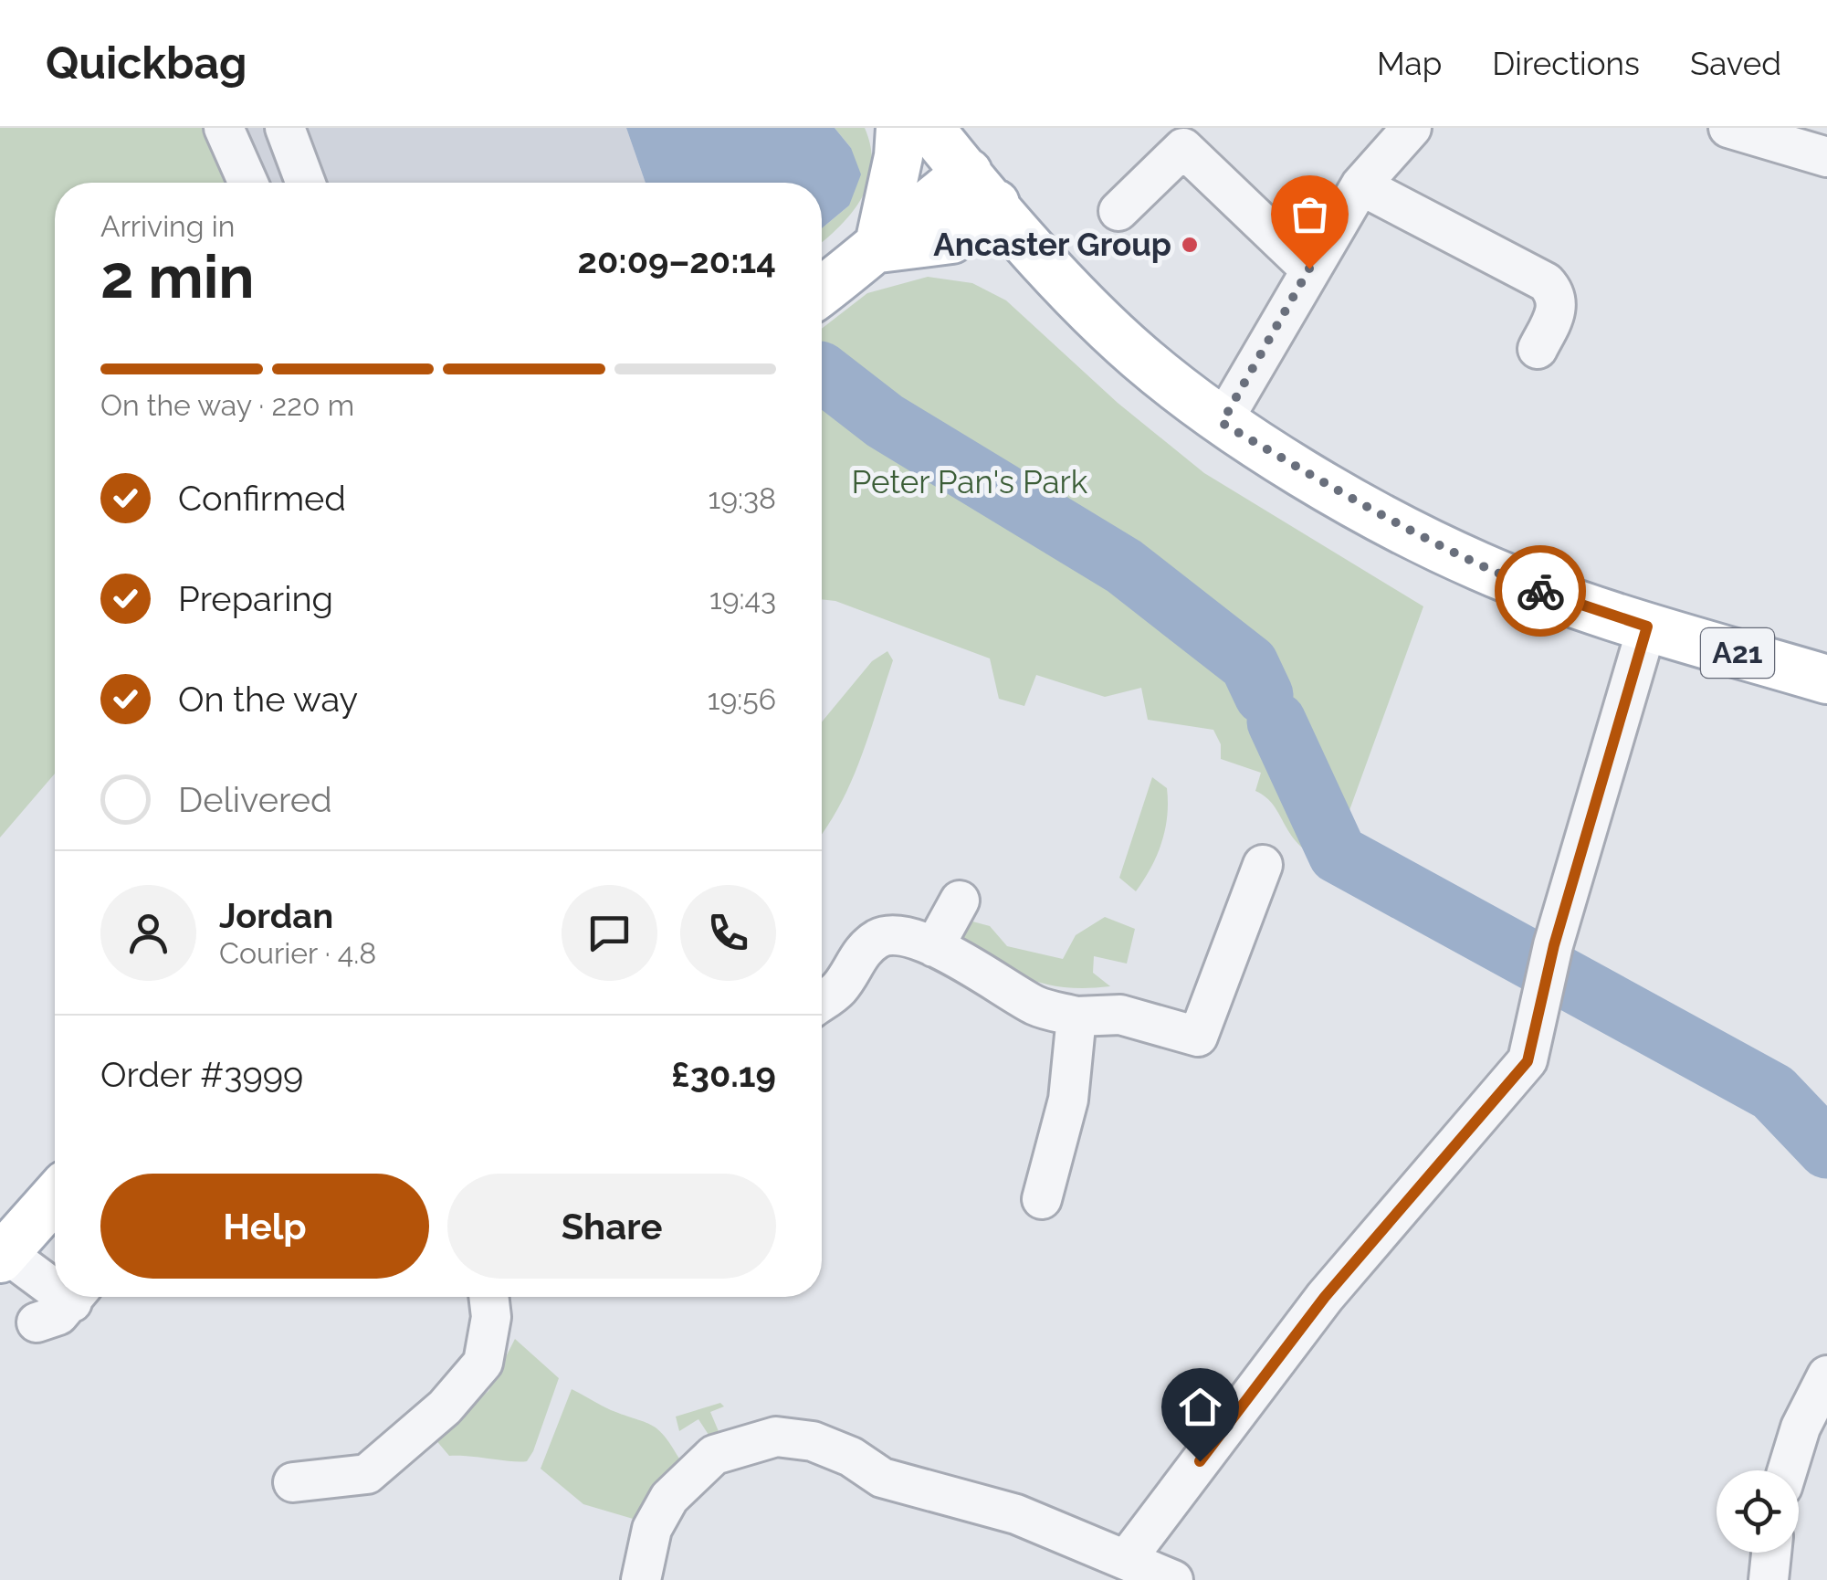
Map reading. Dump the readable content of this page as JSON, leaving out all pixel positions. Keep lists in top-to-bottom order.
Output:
{
  "streets": {
    "main road": ["A21"]
  },
  "parks": ["Peter Pan's Park"],
  "places": ["Ancaster Group"],
  "page": {
    "header": "Quickbag",
    "nav": ["Map", "Directions", "Saved"],
    "heading": ["2 min", "Arriving in", "20:09–20:14"],
    "panel": [
      "Jordan",
      "Courier · 4.8",
      "Order #3999",
      "£30.19"
    ],
    "bar": "On the way · 220 m",
    "list": [
      ["Confirmed", "19:38"],
      ["Preparing", "19:43"],
      ["On the way", "19:56"],
      "Delivered"
    ],
    "buttons": ["Help", "Share"]
  }
}
